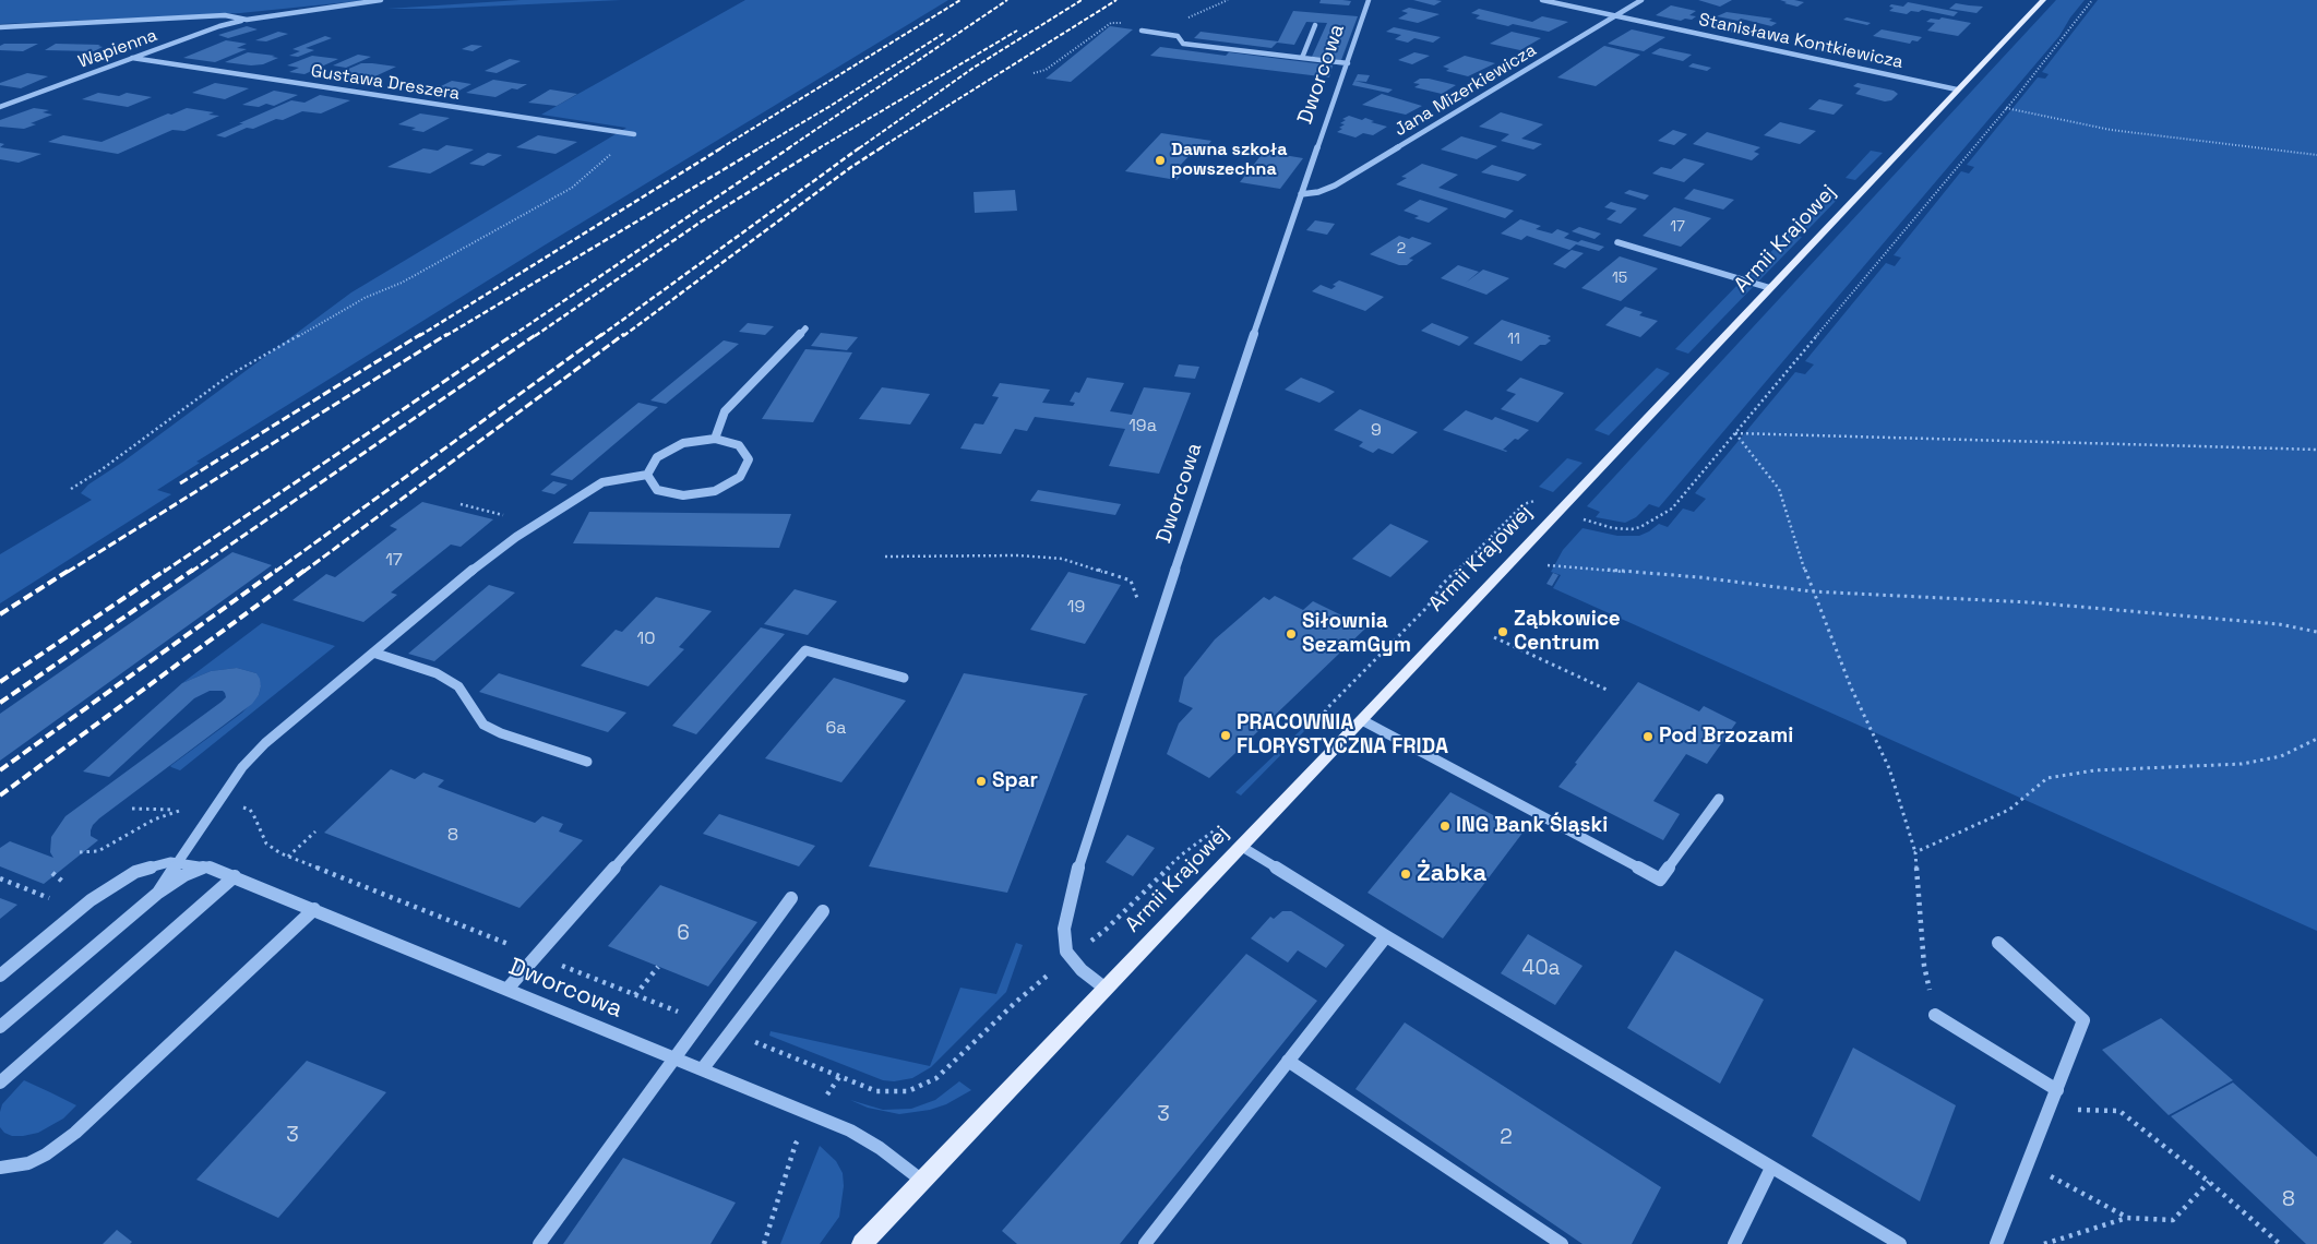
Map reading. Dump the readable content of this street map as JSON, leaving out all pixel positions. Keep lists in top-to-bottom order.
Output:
{
  "streets": {
    "main road": ["Armii Krajowej"],
    "street": [
      "Stanisława Kontkiewicza",
      "Wapienna",
      "Dworcowa",
      "Gustawa Dreszera",
      "Jana Mizerkiewicza"
    ]
  },
  "crossings": [
    ["Stanisława Kontkiewicza", "Jana Mizerkiewicza"],
    ["Stanisława Kontkiewicza", "Armii Krajowej"],
    ["Wapienna", "Gustawa Dreszera"],
    ["Dworcowa", "Jana Mizerkiewicza"],
    ["Dworcowa", "Armii Krajowej"]
  ],
  "places": [
    "Dawna szkoła powszechna",
    "Ząbkowice Centrum",
    "Siłownia SezamGym",
    "PRACOWNIA FLORYSTYCZNA FRIDA",
    "Pod Brzozami",
    "Spar",
    "ING Bank Śląski",
    "Żabka"
  ],
  "house_numbers": [
    "17",
    "2",
    "15",
    "11",
    "19a",
    "9",
    "17",
    "19",
    "10",
    "6a",
    "8",
    "6",
    "40a",
    "3",
    "3",
    "2",
    "8"
  ]
}
